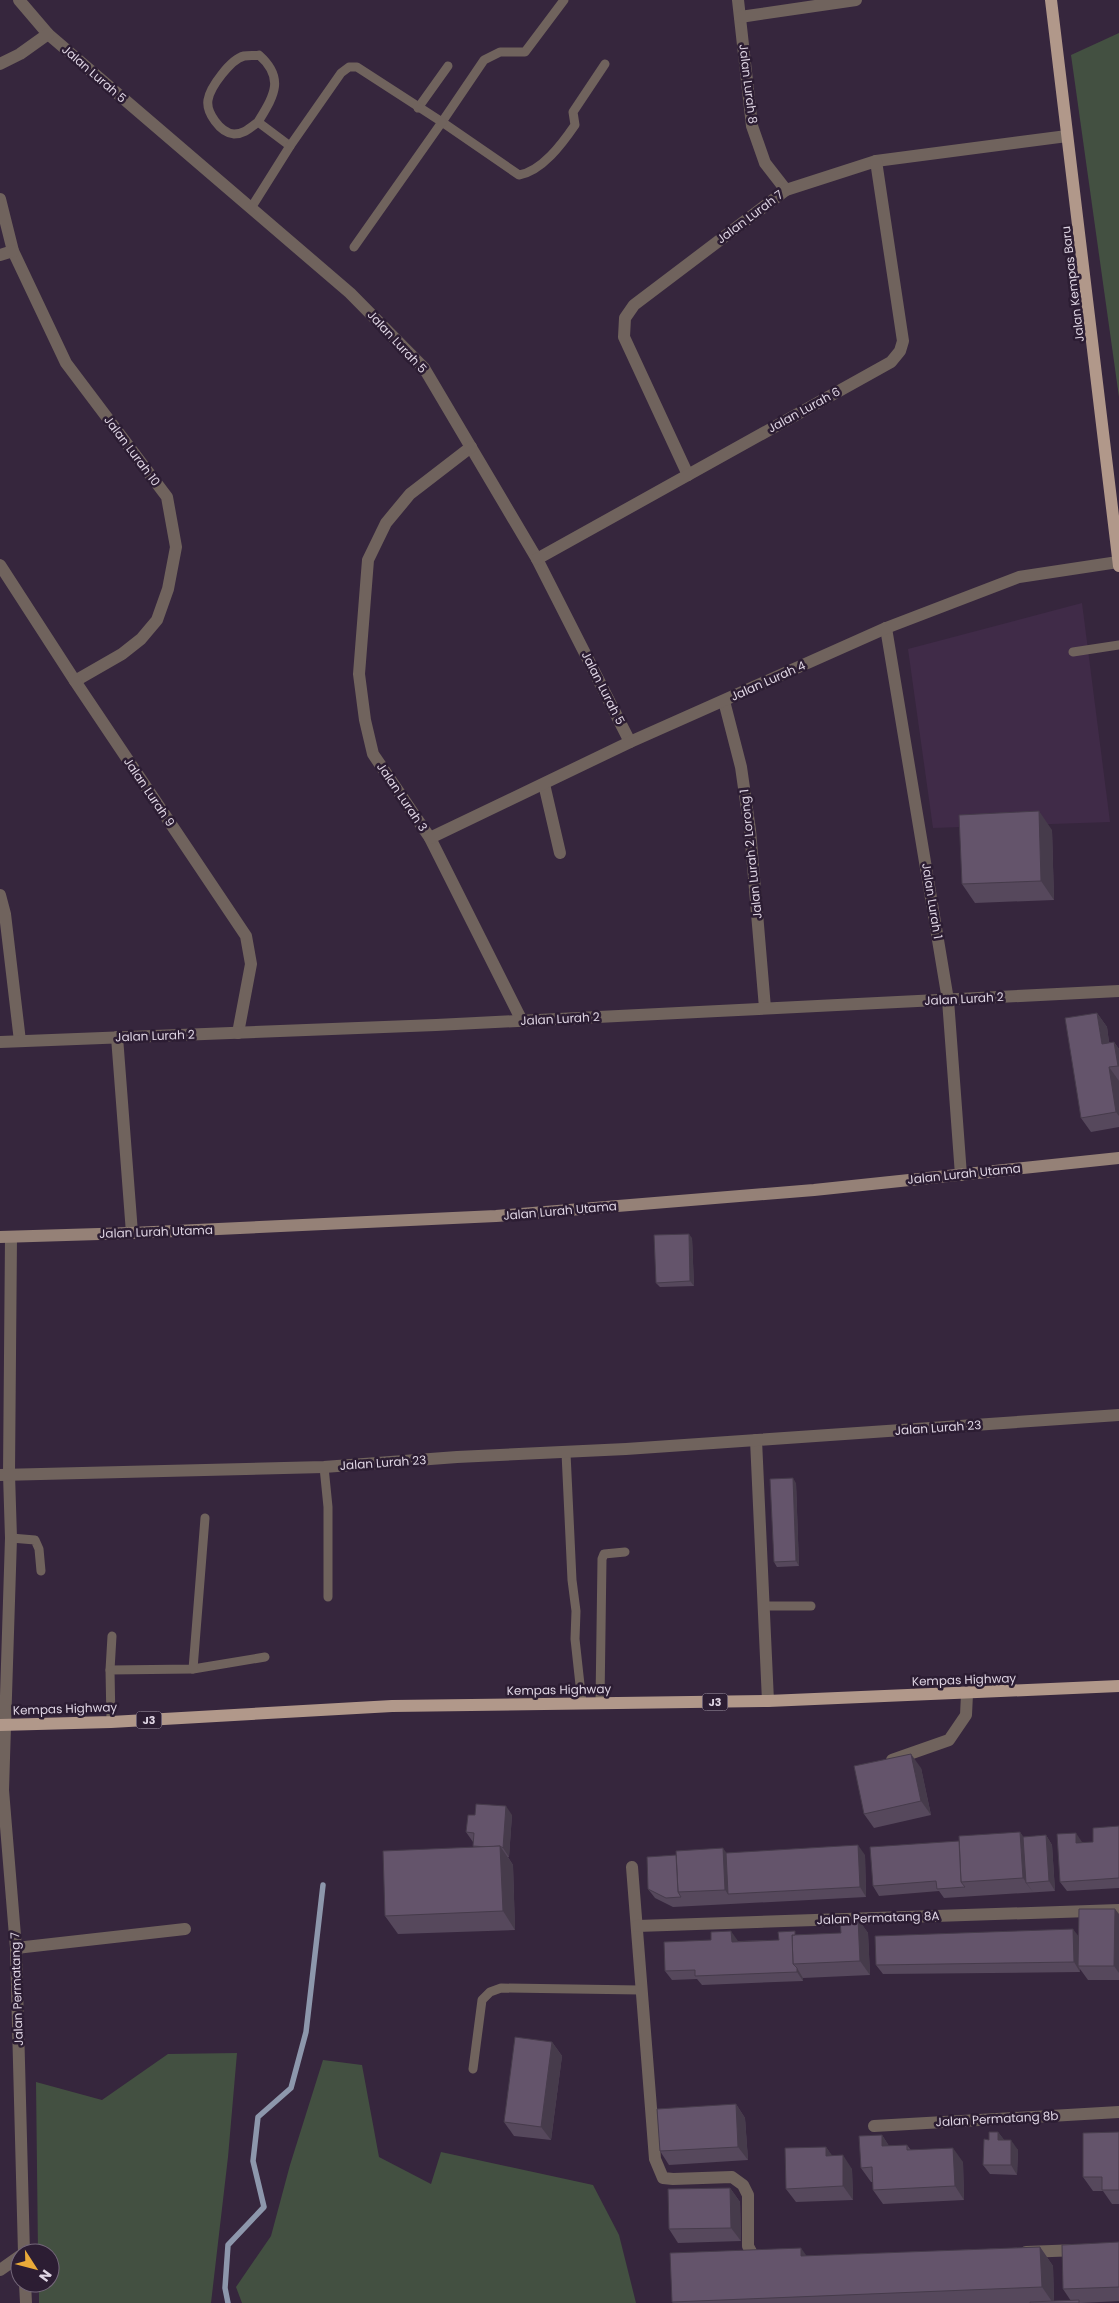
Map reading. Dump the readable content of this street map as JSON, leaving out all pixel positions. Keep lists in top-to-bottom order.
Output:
{
  "streets": {
    "main road": ["Jalan Kempas Baru", "Kempas Highway", "J3"],
    "street": [
      "Jalan Lurah 5",
      "Jalan Lurah 8",
      "Jalan Lurah 7",
      "Jalan Lurah 6",
      "Jalan Lurah 10",
      "Jalan Lurah 4",
      "Jalan Lurah 9",
      "Jalan Lurah 3",
      "Jalan Lurah 2 Lorong 1",
      "Jalan Lurah 1",
      "Jalan Lurah 2",
      "Jalan Lurah Utama",
      "Jalan Lurah 23",
      "Jalan Permatang 8A",
      "Jalan Permatang 7",
      "Jalan Permatang 8b"
    ]
  },
  "crossings": [
    ["Jalan Lurah 5", "Jalan Lurah 6"],
    ["Jalan Lurah 5", "Jalan Lurah 4"],
    ["Jalan Lurah 5", "Jalan Lurah 3"],
    ["Jalan Lurah 8", "Jalan Lurah 7"],
    ["Jalan Lurah 7", "Jalan Kempas Baru"],
    ["Jalan Lurah 7", "Jalan Lurah 6"],
    ["Jalan Kempas Baru", "Jalan Lurah 4"],
    ["Jalan Lurah 10", "Jalan Lurah 9"],
    ["Jalan Lurah 4", "Jalan Lurah 3"],
    ["Jalan Lurah 4", "Jalan Lurah 2 Lorong 1"],
    ["Jalan Lurah 4", "Jalan Lurah 1"],
    ["Jalan Lurah 9", "Jalan Lurah 2"],
    ["Jalan Lurah 3", "Jalan Lurah 2"],
    ["Jalan Lurah 2 Lorong 1", "Jalan Lurah 2"],
    ["Jalan Lurah 1", "Jalan Lurah 2"],
    ["Jalan Lurah 1", "Jalan Lurah Utama"],
    ["Jalan Lurah Utama", "Jalan Permatang 7"],
    ["Jalan Lurah 23", "Jalan Permatang 7"],
    ["Kempas Highway", "Jalan Permatang 7"]
  ],
  "north": "bottom right"
}
